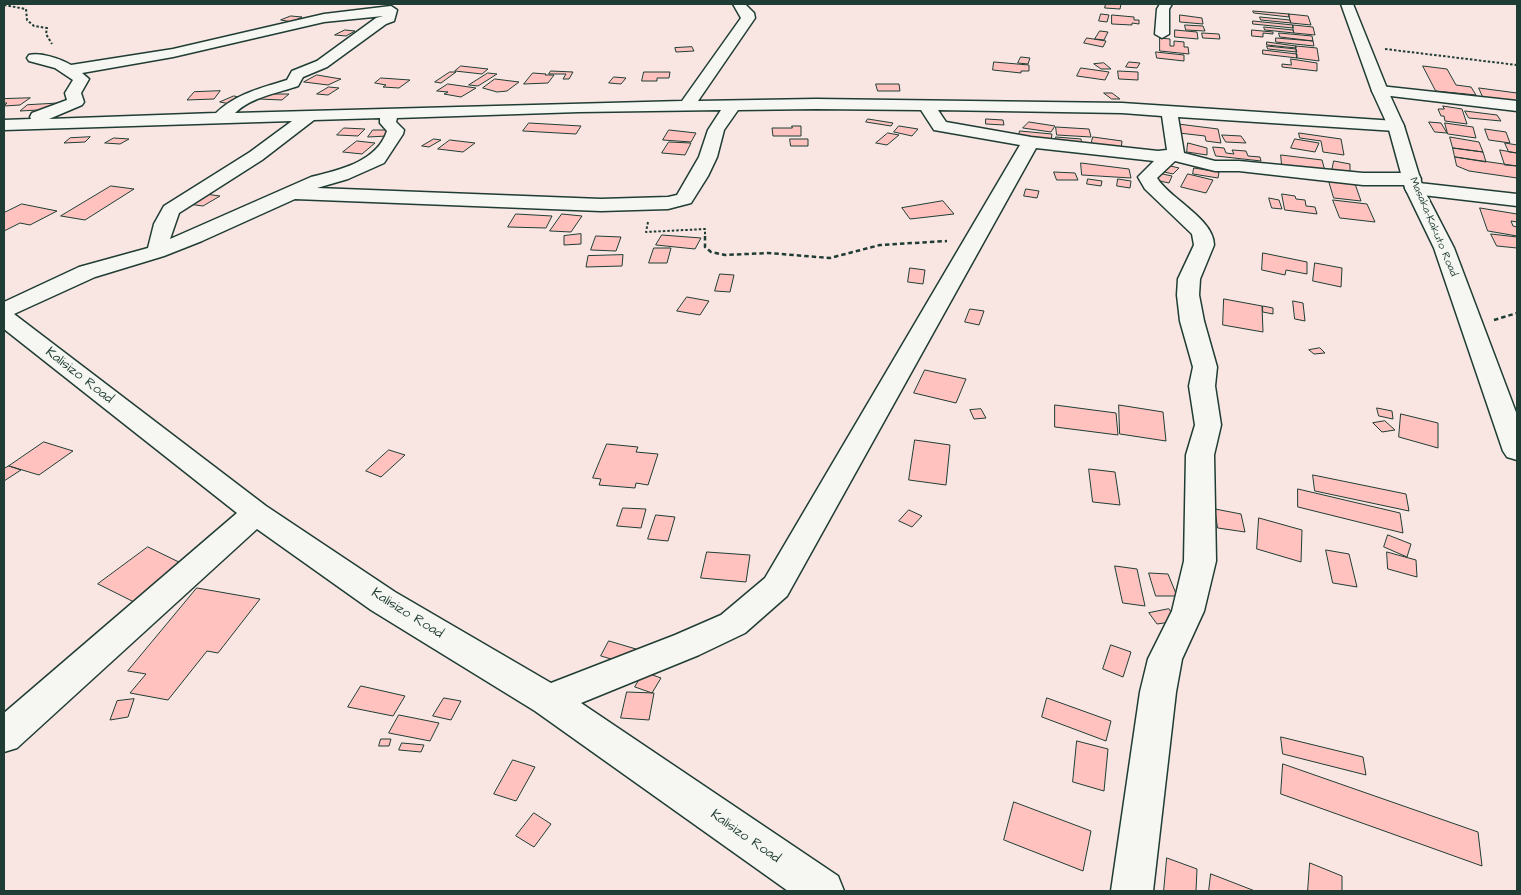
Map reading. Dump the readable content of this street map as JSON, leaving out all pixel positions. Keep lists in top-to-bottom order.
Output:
{
  "streets": {
    "main road": ["Masaka-Kakuto Road", "Kalisizo Road"]
  }
}
